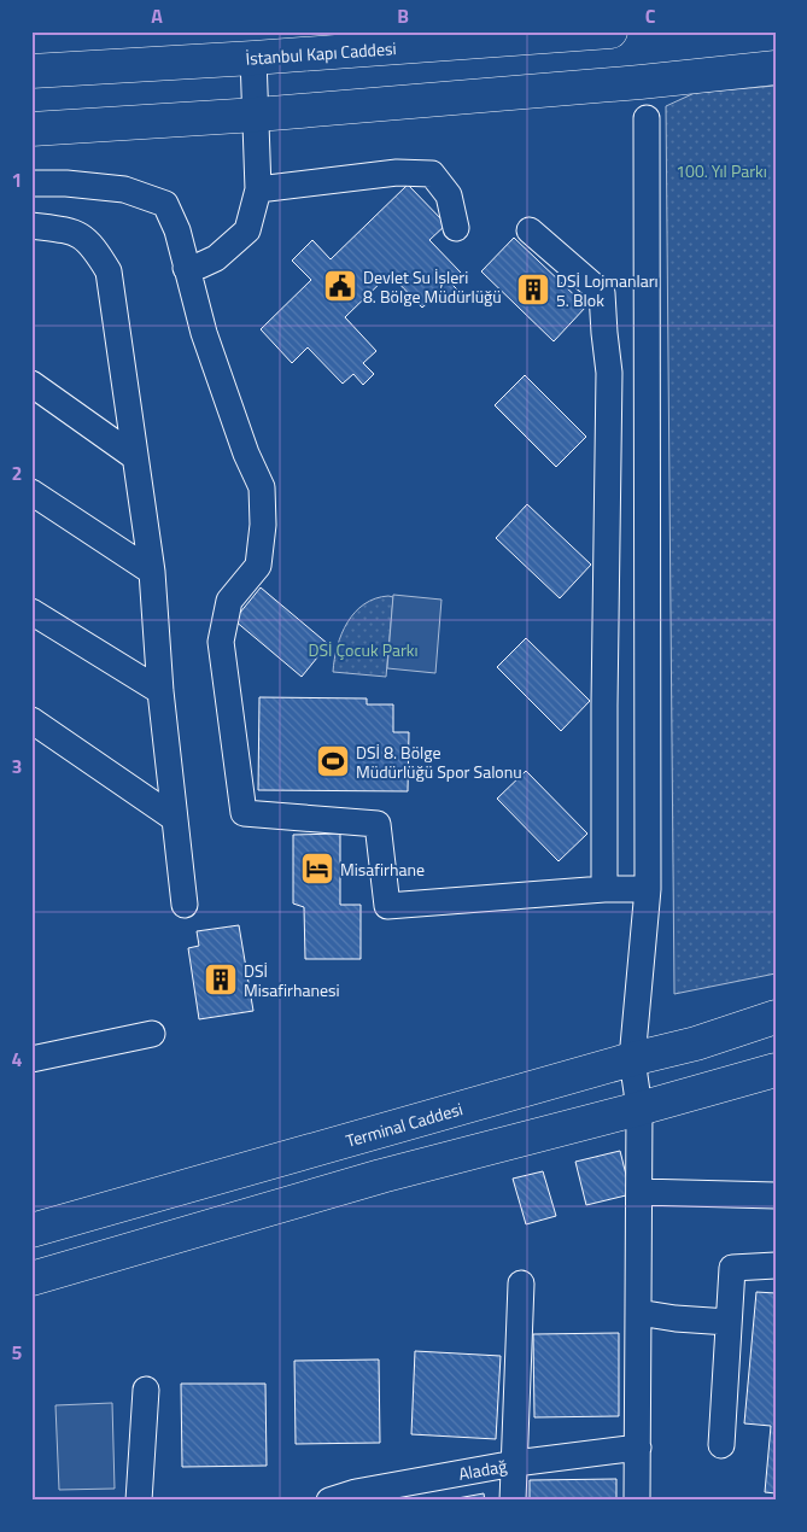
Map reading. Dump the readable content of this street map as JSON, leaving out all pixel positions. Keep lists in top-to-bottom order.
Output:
{
  "streets": {
    "main road": ["İstanbul Kapı Caddesi", "Terminal Caddesi"],
    "street": ["Aladağ"]
  },
  "parks": ["100. Yıl Parkı", "DSİ Çocuk Parkı"],
  "places": {
    "public building": ["Devlet Su İşleri 8. Bölge Müdürlüğü"],
    "building": ["DSİ Lojmanları 5. Blok", "DSİ Misafirhanesi"],
    "sports": ["DSİ 8. Bölge Müdürlüğü Spor Salonu"],
    "hotel": ["Misafirhane"]
  },
  "grid": {
    "columns": ["A", "B", "C"],
    "rows": [
      "1",
      "2",
      "3",
      "4",
      "5"
    ]
  }
}
